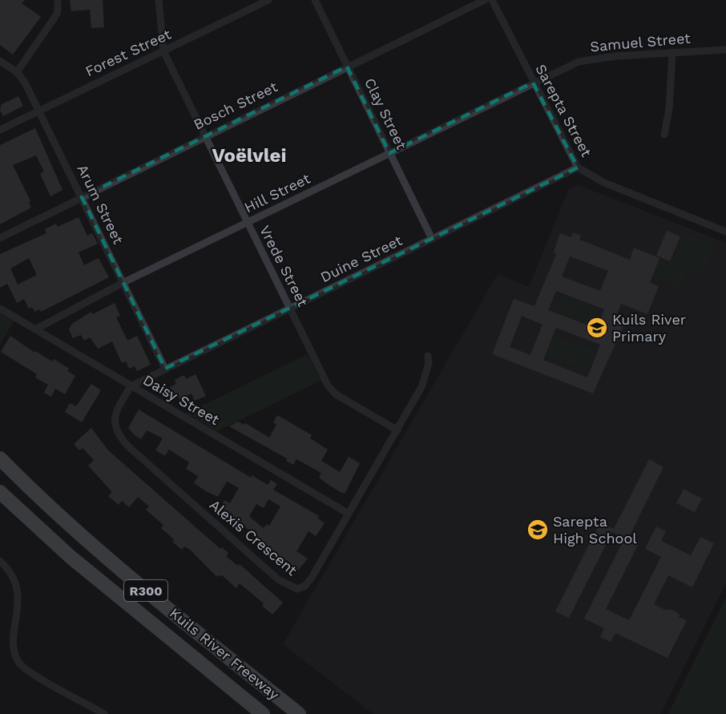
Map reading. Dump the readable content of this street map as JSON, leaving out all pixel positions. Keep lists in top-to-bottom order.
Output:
{
  "streets": {
    "highway": ["R300", "Kuils River Freeway"],
    "street": [
      "Samuel Street",
      "Forest Street",
      "Bosch Street",
      "Sarepta Street",
      "Clay Street",
      "Hill Street",
      "Arum Street",
      "Duine Street",
      "Vrede Street",
      "Daisy Street",
      "Alexis Crescent"
    ]
  },
  "crossings": [
    ["Samuel Street", "Sarepta Street"],
    ["Samuel Street", "Hill Street"],
    ["Forest Street", "Arum Street"],
    ["Forest Street", "Vrede Street"],
    ["Bosch Street", "Clay Street"],
    ["Bosch Street", "Arum Street"],
    ["Bosch Street", "Vrede Street"],
    ["Sarepta Street", "Hill Street"],
    ["Sarepta Street", "Duine Street"],
    ["Clay Street", "Hill Street"],
    ["Clay Street", "Duine Street"],
    ["Hill Street", "Arum Street"],
    ["Hill Street", "Vrede Street"],
    ["Hill Street", "Daisy Street"],
    ["Arum Street", "Duine Street"],
    ["Duine Street", "Vrede Street"],
    ["Duine Street", "Daisy Street"],
    ["Duine Street", "Alexis Crescent"],
    ["Vrede Street", "Alexis Crescent"],
    ["Daisy Street", "Alexis Crescent"]
  ],
  "districts": ["Voëlvlei"],
  "places": {
    "school or university": ["Kuils River Primary", "Sarepta High School"]
  }
}
